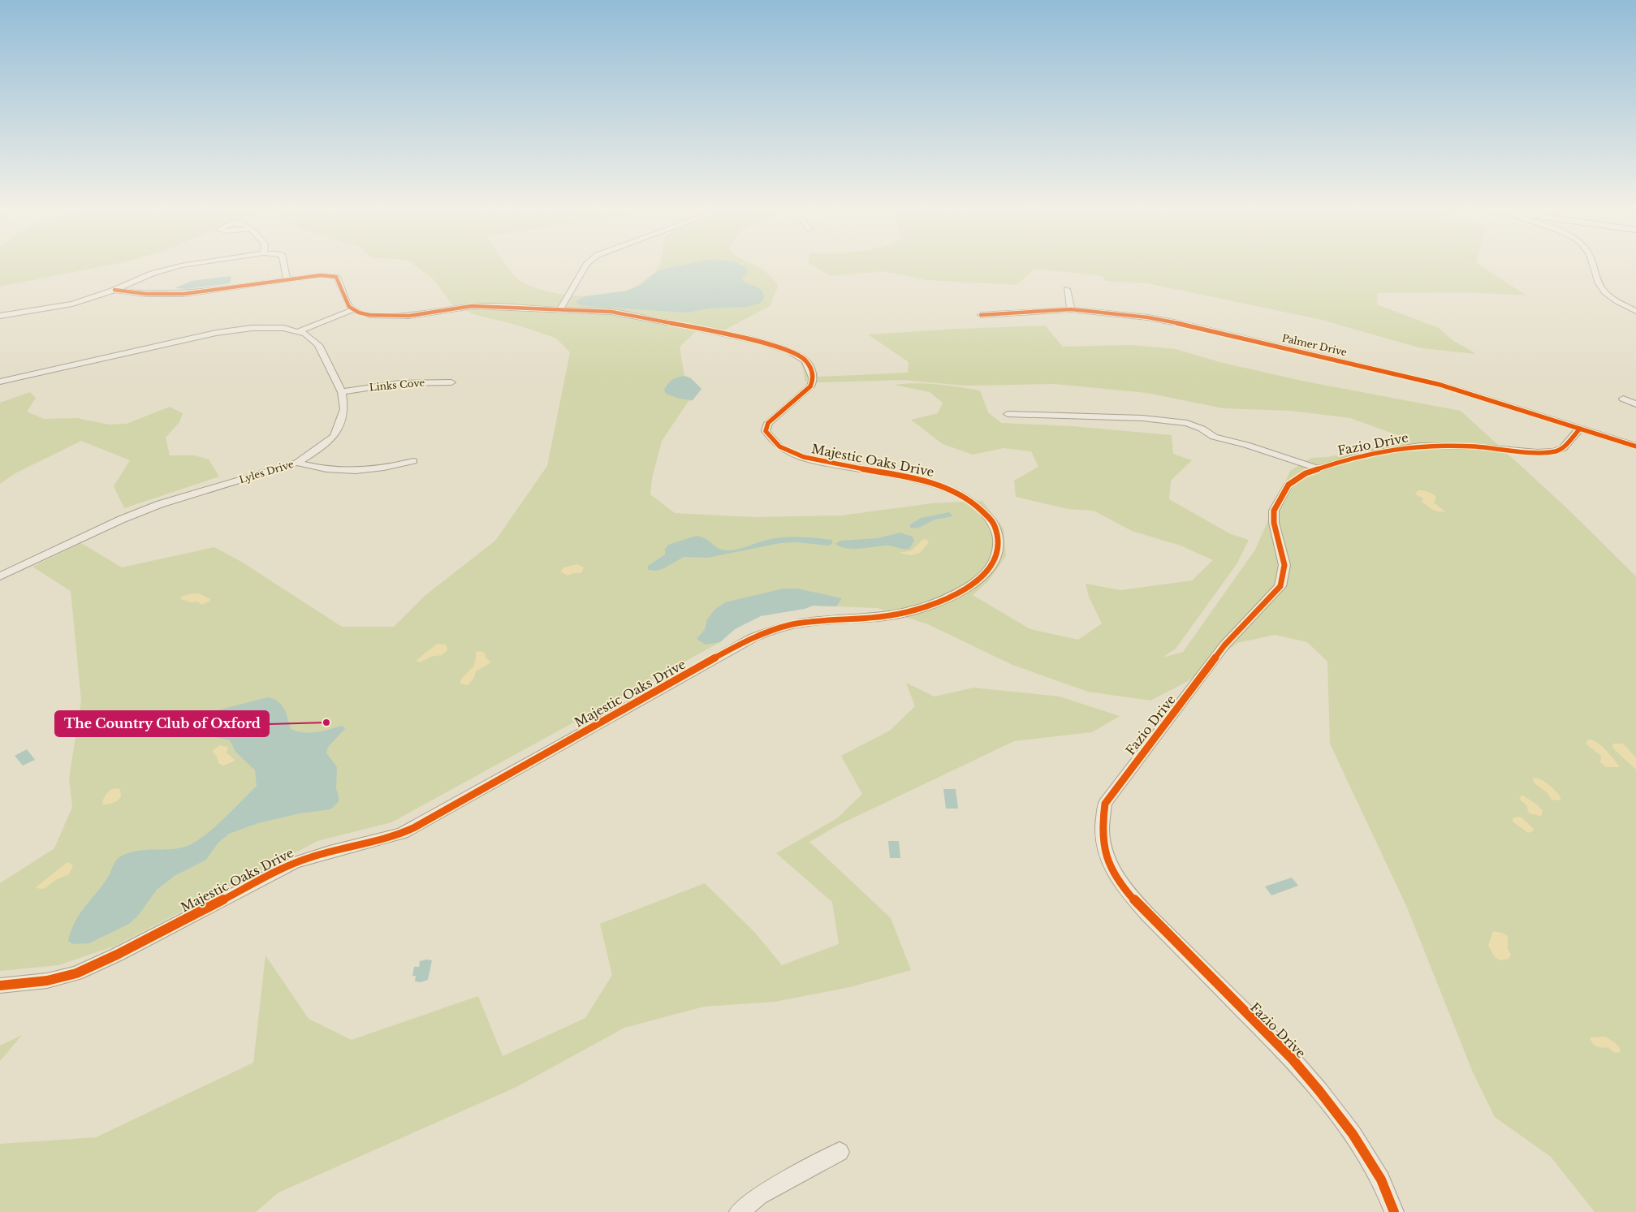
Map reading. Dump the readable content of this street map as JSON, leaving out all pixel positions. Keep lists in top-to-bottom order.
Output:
{
  "streets": {
    "street": [
      "Palmer Drive",
      "Links Cove",
      "Fazio Drive",
      "Majestic Oaks Drive",
      "Lyles Drive"
    ]
  },
  "crossings": [
    ["Palmer Drive", "Fazio Drive"],
    ["Links Cove", "Lyles Drive"]
  ],
  "places": ["The Country Club of Oxford"]
}
